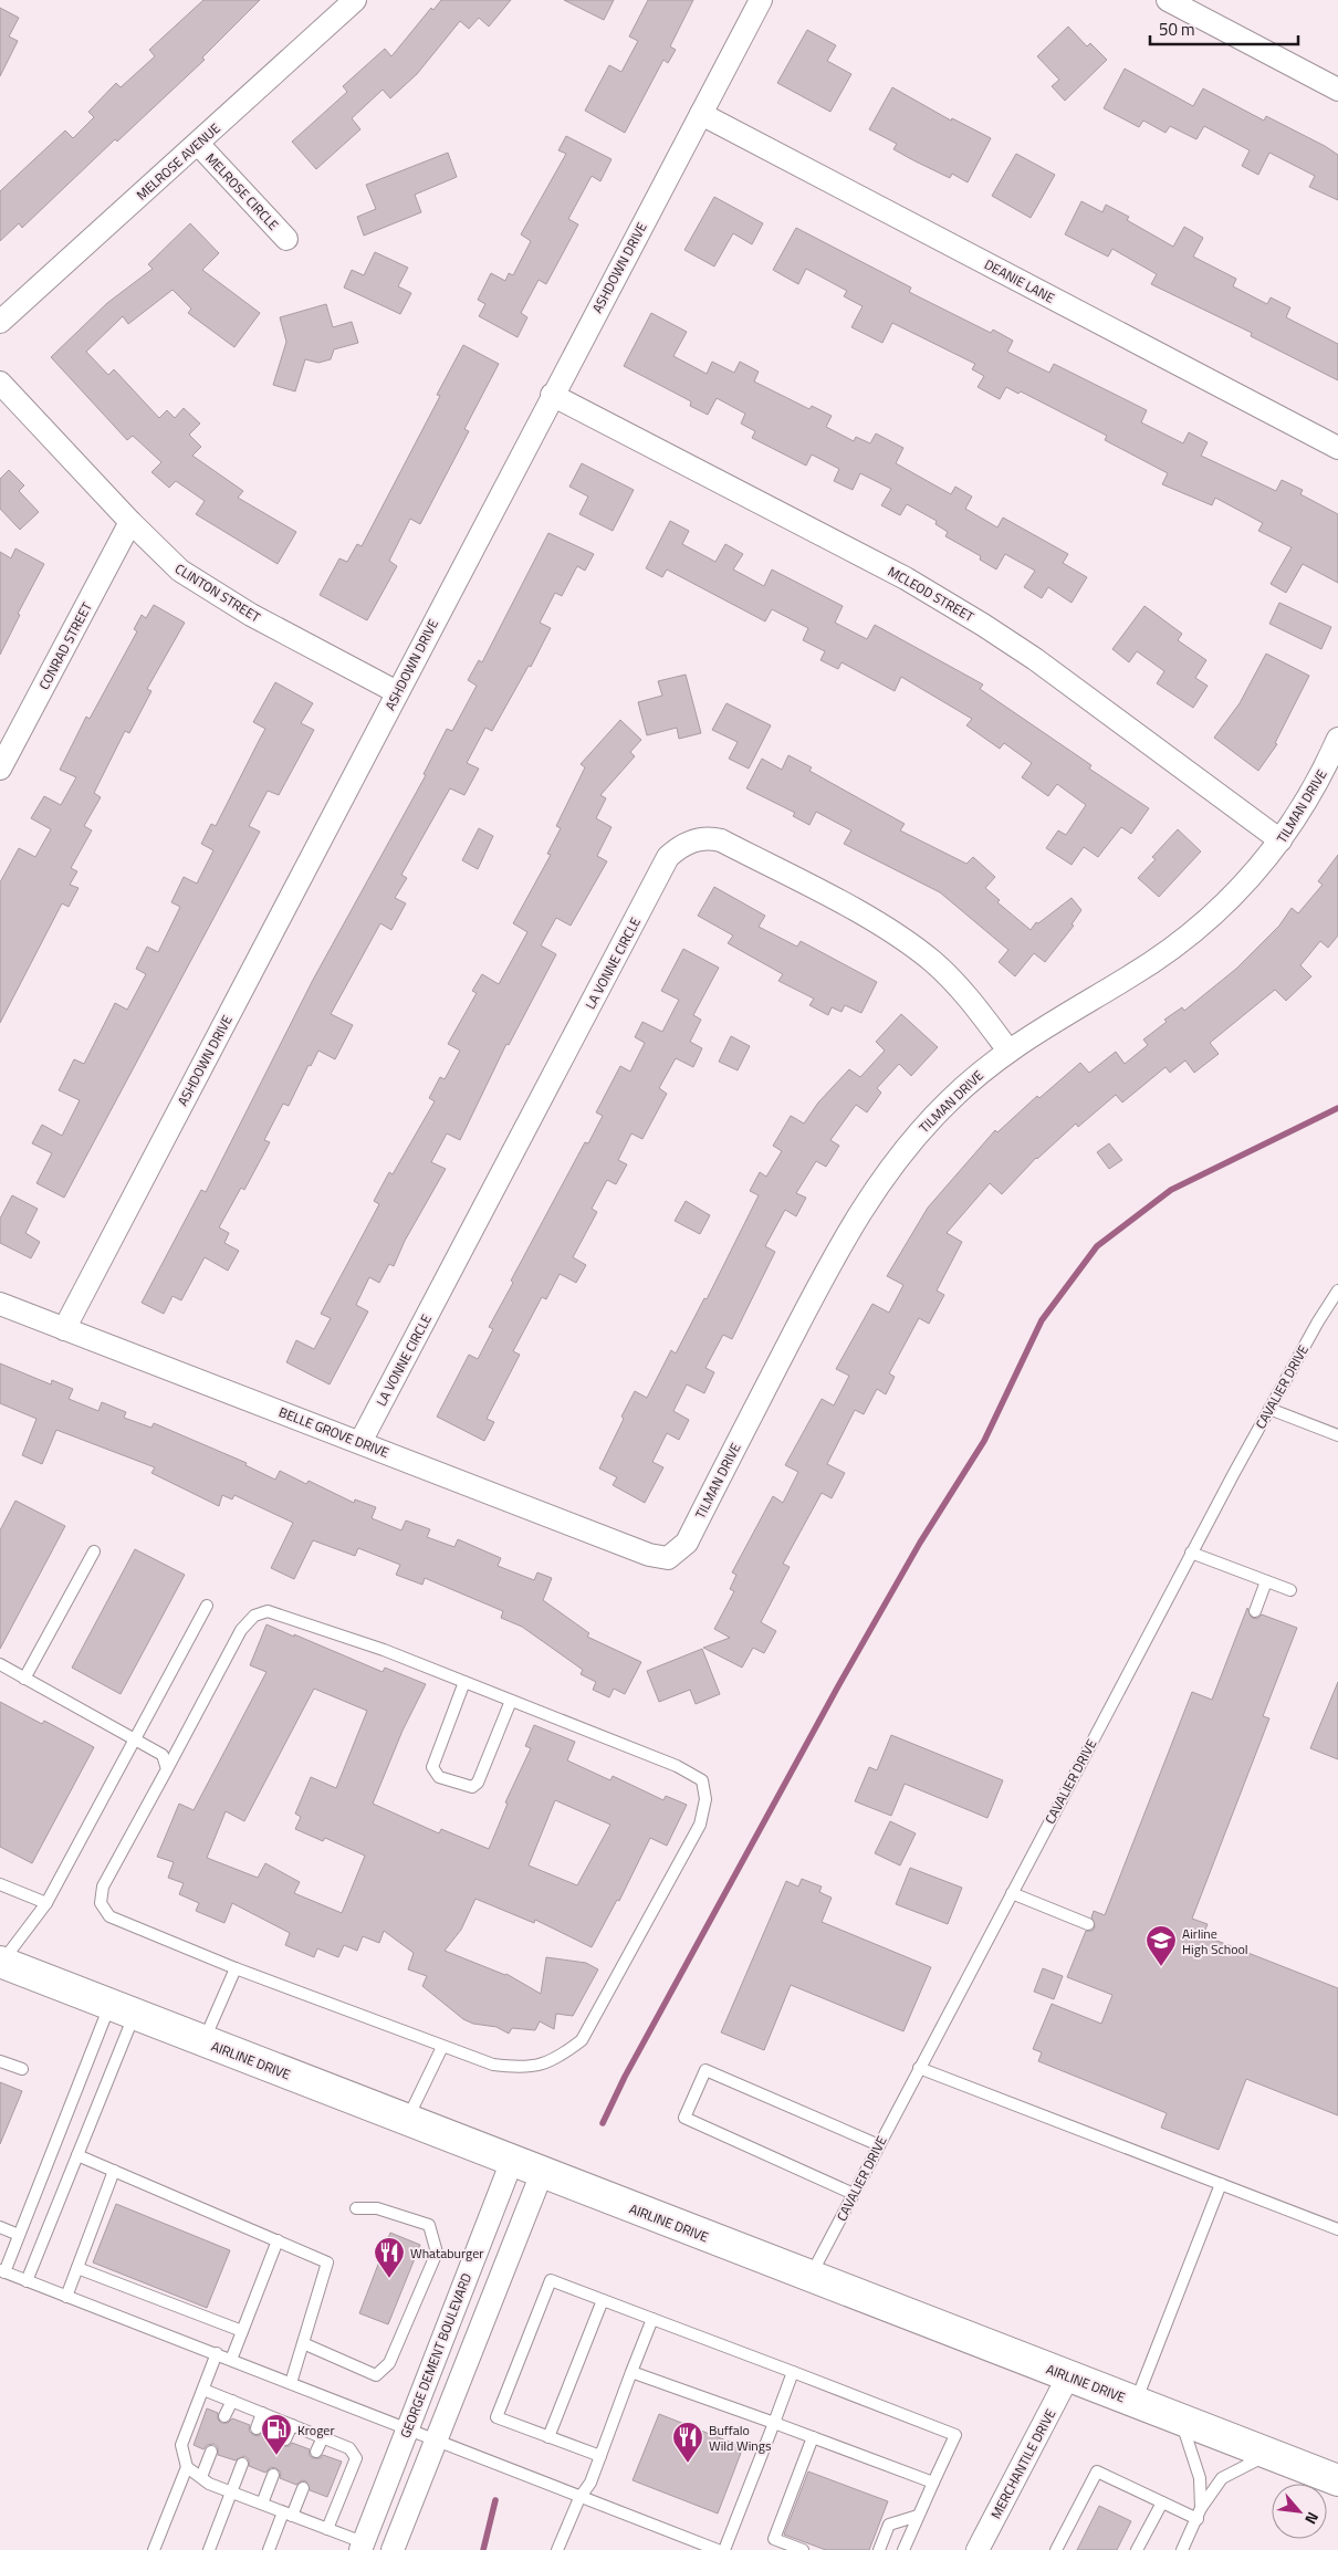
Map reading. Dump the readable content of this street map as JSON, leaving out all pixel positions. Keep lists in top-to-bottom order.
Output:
{
  "streets": {
    "main road": ["AIRLINE DRIVE"],
    "street": [
      "MELROSE AVENUE",
      "MELROSE CIRCLE",
      "ASHDOWN DRIVE",
      "DEANIE LANE",
      "CLINTON STREET",
      "MCLEOD STREET",
      "CONRAD STREET",
      "TILMAN DRIVE",
      "LA VONNE CIRCLE",
      "BELLE GROVE DRIVE",
      "GEORGE DEMENT BOULEVARD",
      "MERCHANTILE DRIVE"
    ],
    "lane": ["CAVALIER DRIVE"]
  },
  "crossings": [
    ["MELROSE AVENUE", "MELROSE CIRCLE"],
    ["ASHDOWN DRIVE", "DEANIE LANE"],
    ["ASHDOWN DRIVE", "CLINTON STREET"],
    ["ASHDOWN DRIVE", "MCLEOD STREET"],
    ["ASHDOWN DRIVE", "BELLE GROVE DRIVE"],
    ["CLINTON STREET", "CONRAD STREET"],
    ["MCLEOD STREET", "TILMAN DRIVE"],
    ["TILMAN DRIVE", "LA VONNE CIRCLE"],
    ["TILMAN DRIVE", "BELLE GROVE DRIVE"],
    ["LA VONNE CIRCLE", "BELLE GROVE DRIVE"],
    ["CAVALIER DRIVE", "AIRLINE DRIVE"],
    ["AIRLINE DRIVE", "GEORGE DEMENT BOULEVARD"],
    ["AIRLINE DRIVE", "MERCHANTILE DRIVE"]
  ],
  "places": {
    "school or university": ["Airline High School"],
    "restaurant": ["Whataburger", "Buffalo Wild Wings"],
    "fuel station": ["Kroger"]
  },
  "scale_bar": "50 m",
  "north": "bottom right"
}
